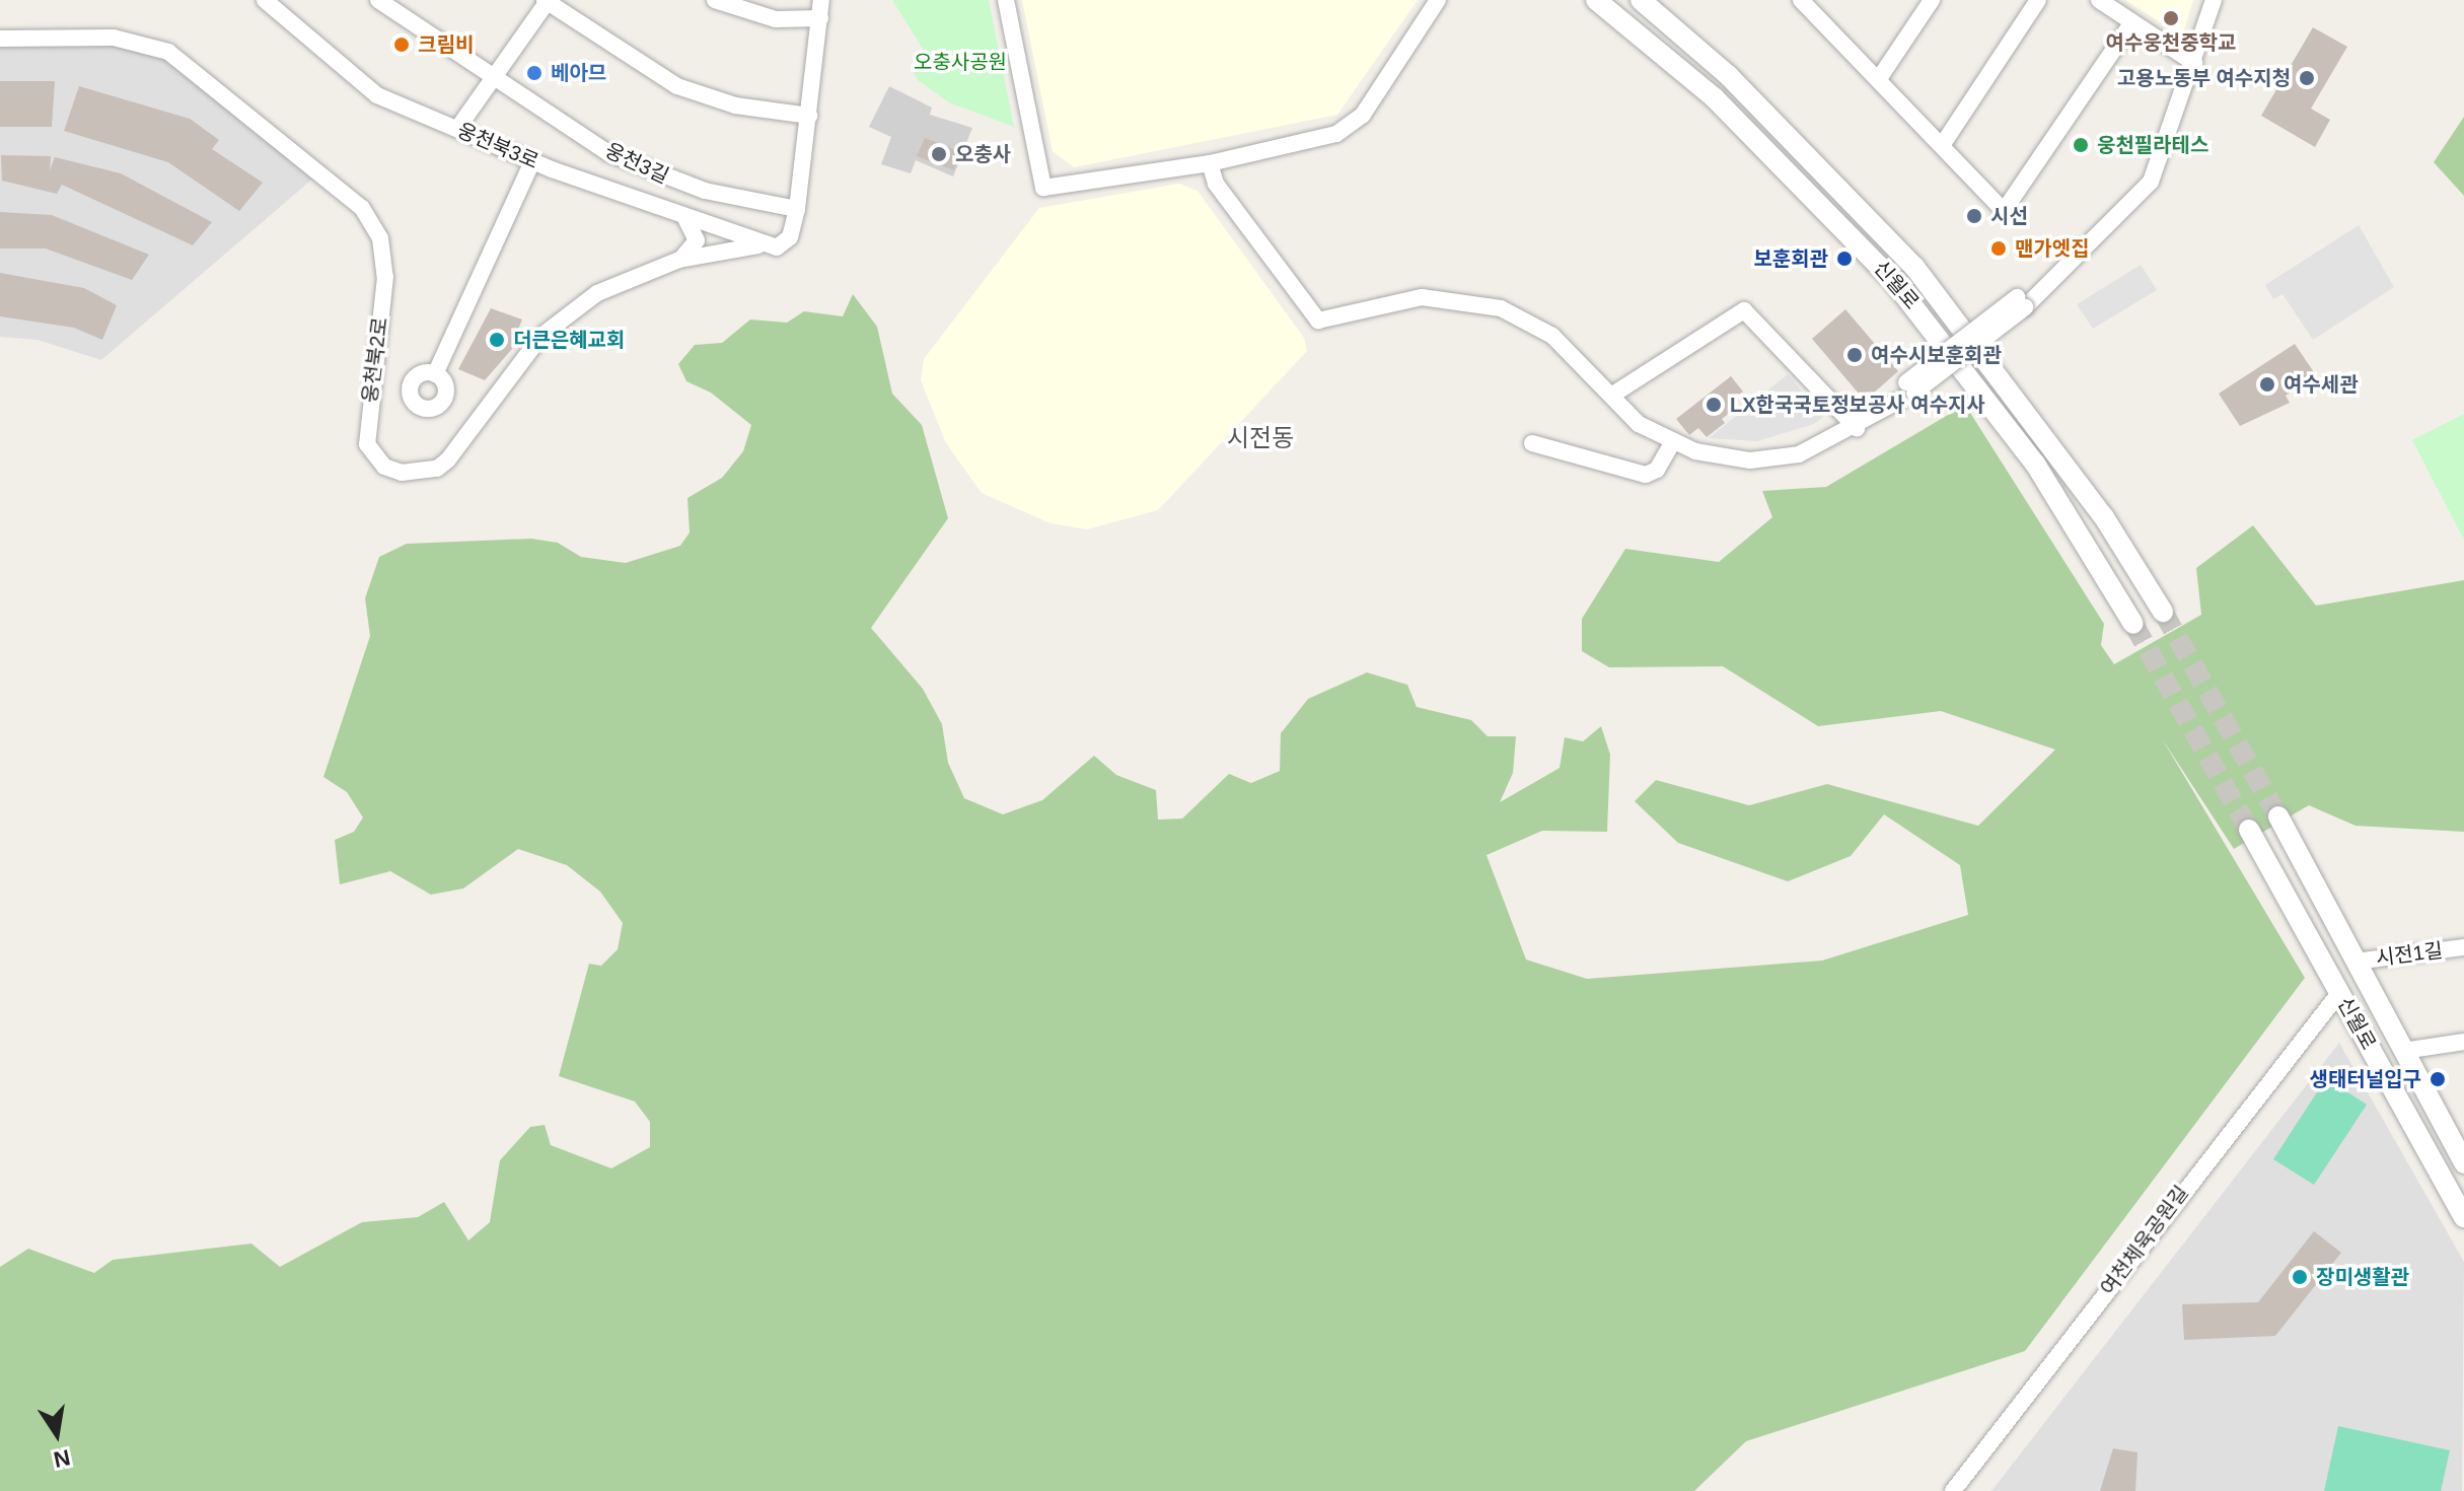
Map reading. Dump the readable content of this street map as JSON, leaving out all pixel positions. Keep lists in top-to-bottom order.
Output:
{
  "streets": {
    "street": [
      "웅천북3로",
      "웅천3길",
      "신월로",
      "웅천북2로",
      "시전1길",
      "여천체육공원길"
    ]
  },
  "crossings": [
    ["웅천북3로", "웅천북2로"],
    ["웅천3길", "웅천북2로"],
    ["신월로", "시전1길"],
    ["신월로", "여천체육공원길"]
  ],
  "districts": ["시전동"],
  "parks": ["오충사공원"],
  "places": [
    "여수웅천중학교",
    "크림비",
    "베아므",
    "고용노동부 여수지청",
    "웅천필라테스",
    "오충사",
    "시선",
    "맨가엣집",
    "보훈회관",
    "더큰은혜교회",
    "여수시보훈회관",
    "여수세관",
    "LX한국국토정보공사 여수지사",
    "생태터널입구",
    "장미생활관"
  ],
  "north": "bottom"
}
